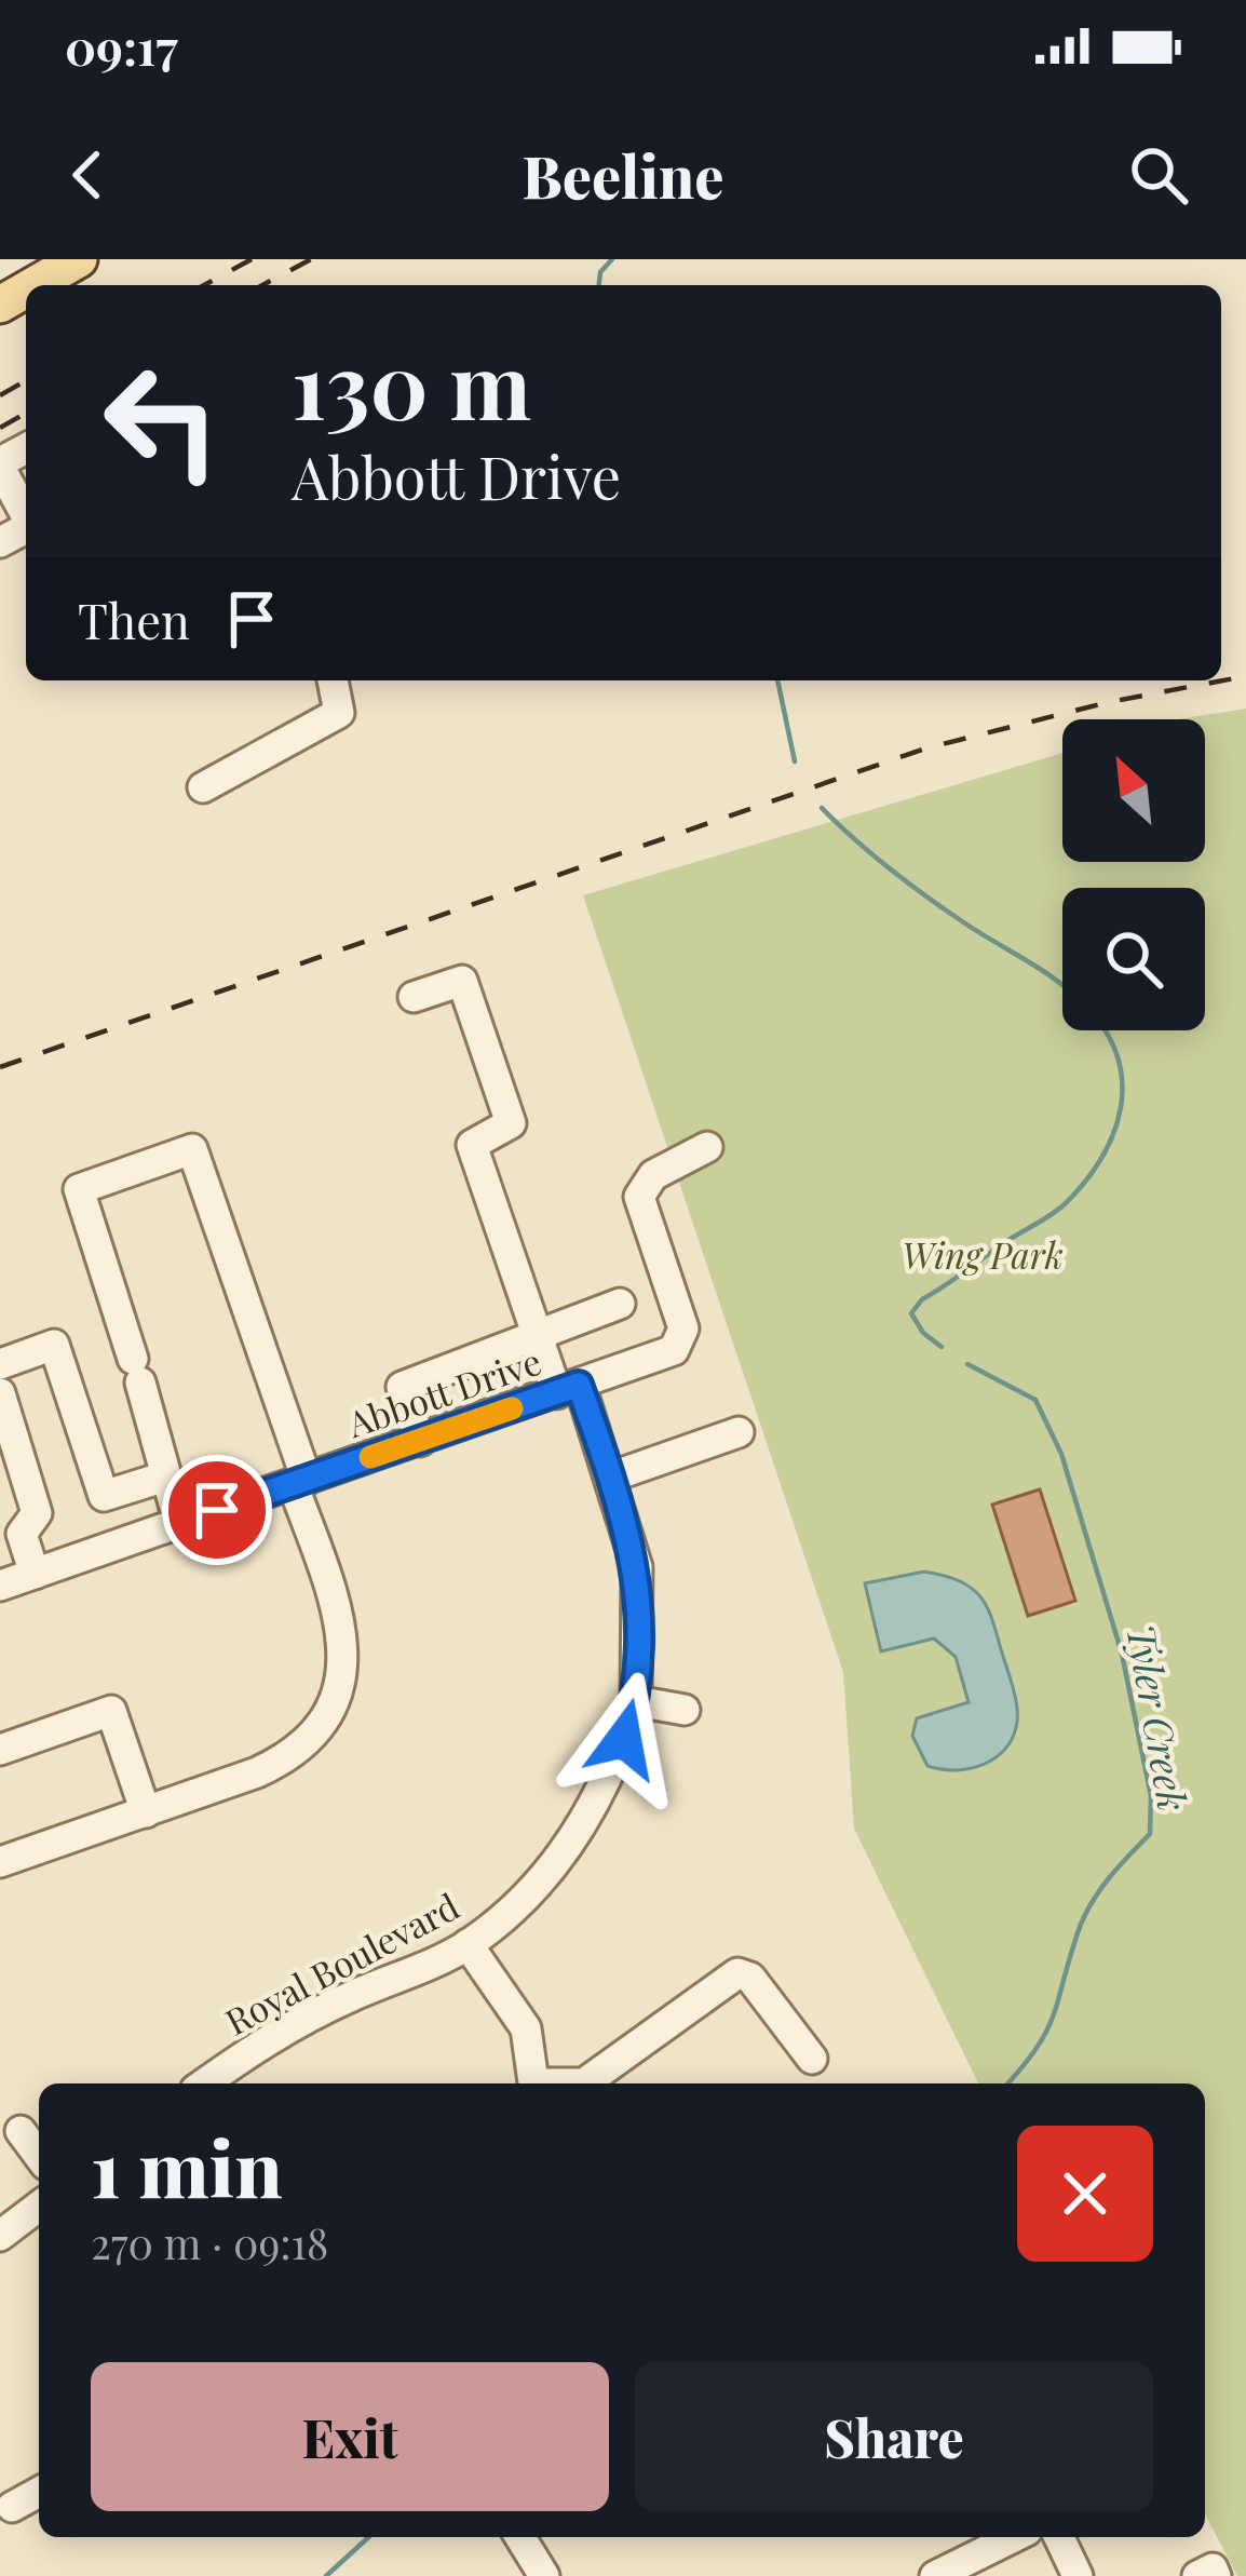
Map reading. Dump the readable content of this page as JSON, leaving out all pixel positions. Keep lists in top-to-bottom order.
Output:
{
  "streets": {
    "street": ["Abbott Drive", "Royal Boulevard"]
  },
  "crossings": [
    ["Abbott Drive", "Royal Boulevard"]
  ],
  "water": ["Tyler Creek"],
  "parks": ["Wing Park"],
  "north": "top left",
  "page": {
    "status": "09:17",
    "header": "Beeline",
    "turn": ["130 m", "Abbott Drive"],
    "then": "Then",
    "heading": ["1 min", "270 m · 09:18"],
    "buttons": ["Exit", "Share"]
  }
}
